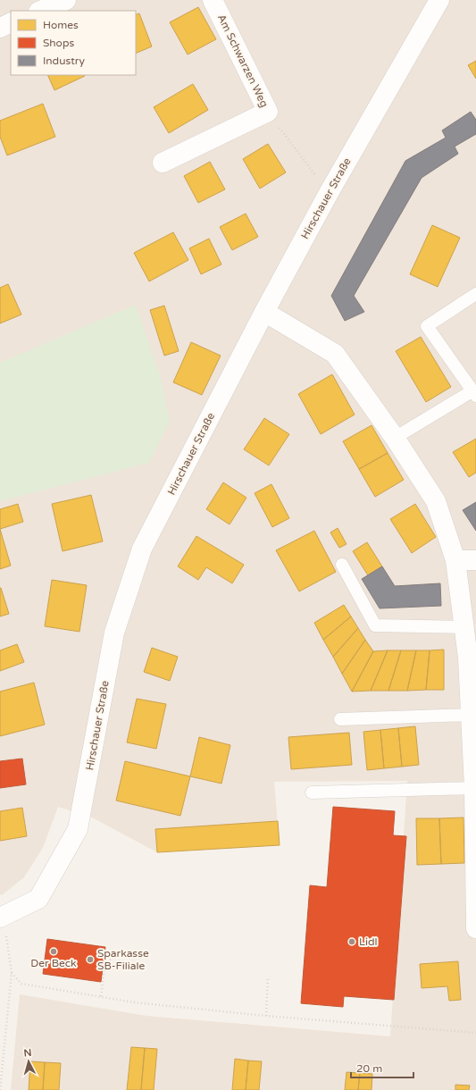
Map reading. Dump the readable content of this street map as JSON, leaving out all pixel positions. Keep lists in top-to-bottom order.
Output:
{
  "streets": {
    "street": ["Am Schwarzen Weg", "Hirschauer Straße"]
  },
  "places": ["Lidl", "Der Beck", "Sparkasse SB-Filiale"],
  "legend": ["Homes", "Shops", "Industry"],
  "scale_bar": "20 m",
  "north": "top"
}
